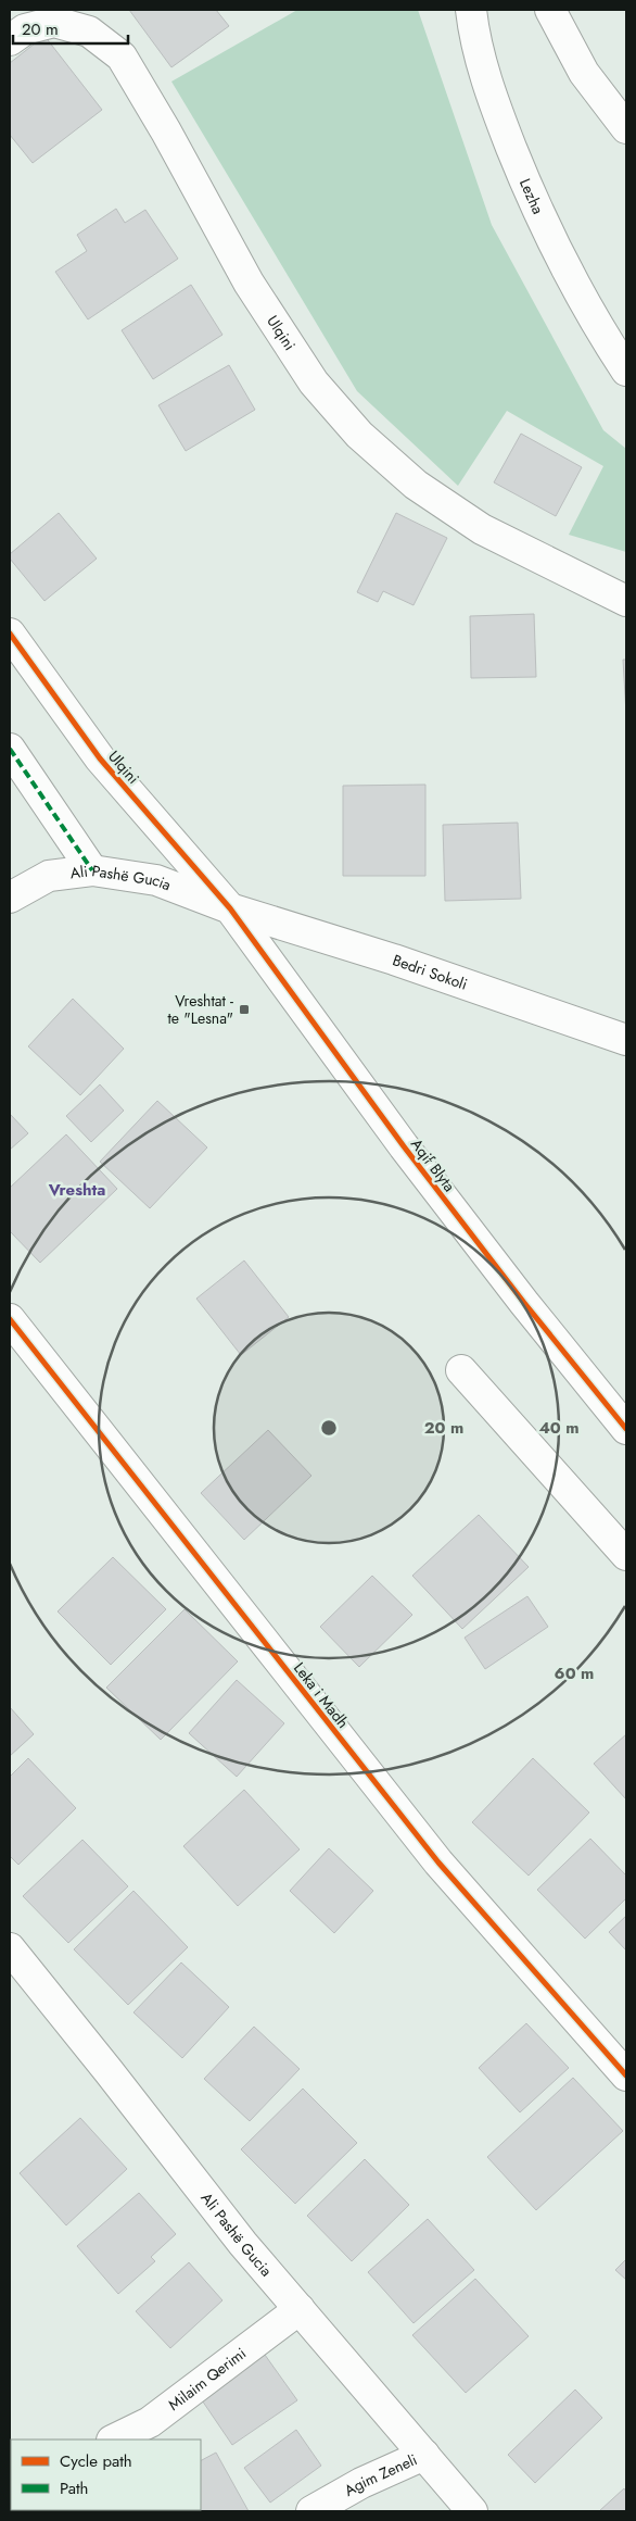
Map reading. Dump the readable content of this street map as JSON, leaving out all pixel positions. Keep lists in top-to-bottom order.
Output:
{
  "streets": {
    "street": [
      "Lezha",
      "Ulqini",
      "Ali Pashë Gucia",
      "Bedri Sokoli",
      "Aqif Blyta",
      "Leka i Madh",
      "Milaim Qerimi",
      "Agim Zeneli"
    ]
  },
  "crossings": [
    ["Ulqini", "Ali Pashë Gucia"],
    ["Ulqini", "Bedri Sokoli"],
    ["Ulqini", "Aqif Blyta"],
    ["Ali Pashë Gucia", "Bedri Sokoli"],
    ["Ali Pashë Gucia", "Aqif Blyta"],
    ["Ali Pashë Gucia", "Milaim Qerimi"],
    ["Ali Pashë Gucia", "Agim Zeneli"],
    ["Bedri Sokoli", "Aqif Blyta"]
  ],
  "districts": ["Vreshta"],
  "places": {
    "transit": ["Vreshtat - te \"Lesna\""]
  },
  "legend": ["Cycle path", "Path"],
  "scale_bar": "20 m",
  "rings": ["20 m", "40 m", "60 m"]
}
